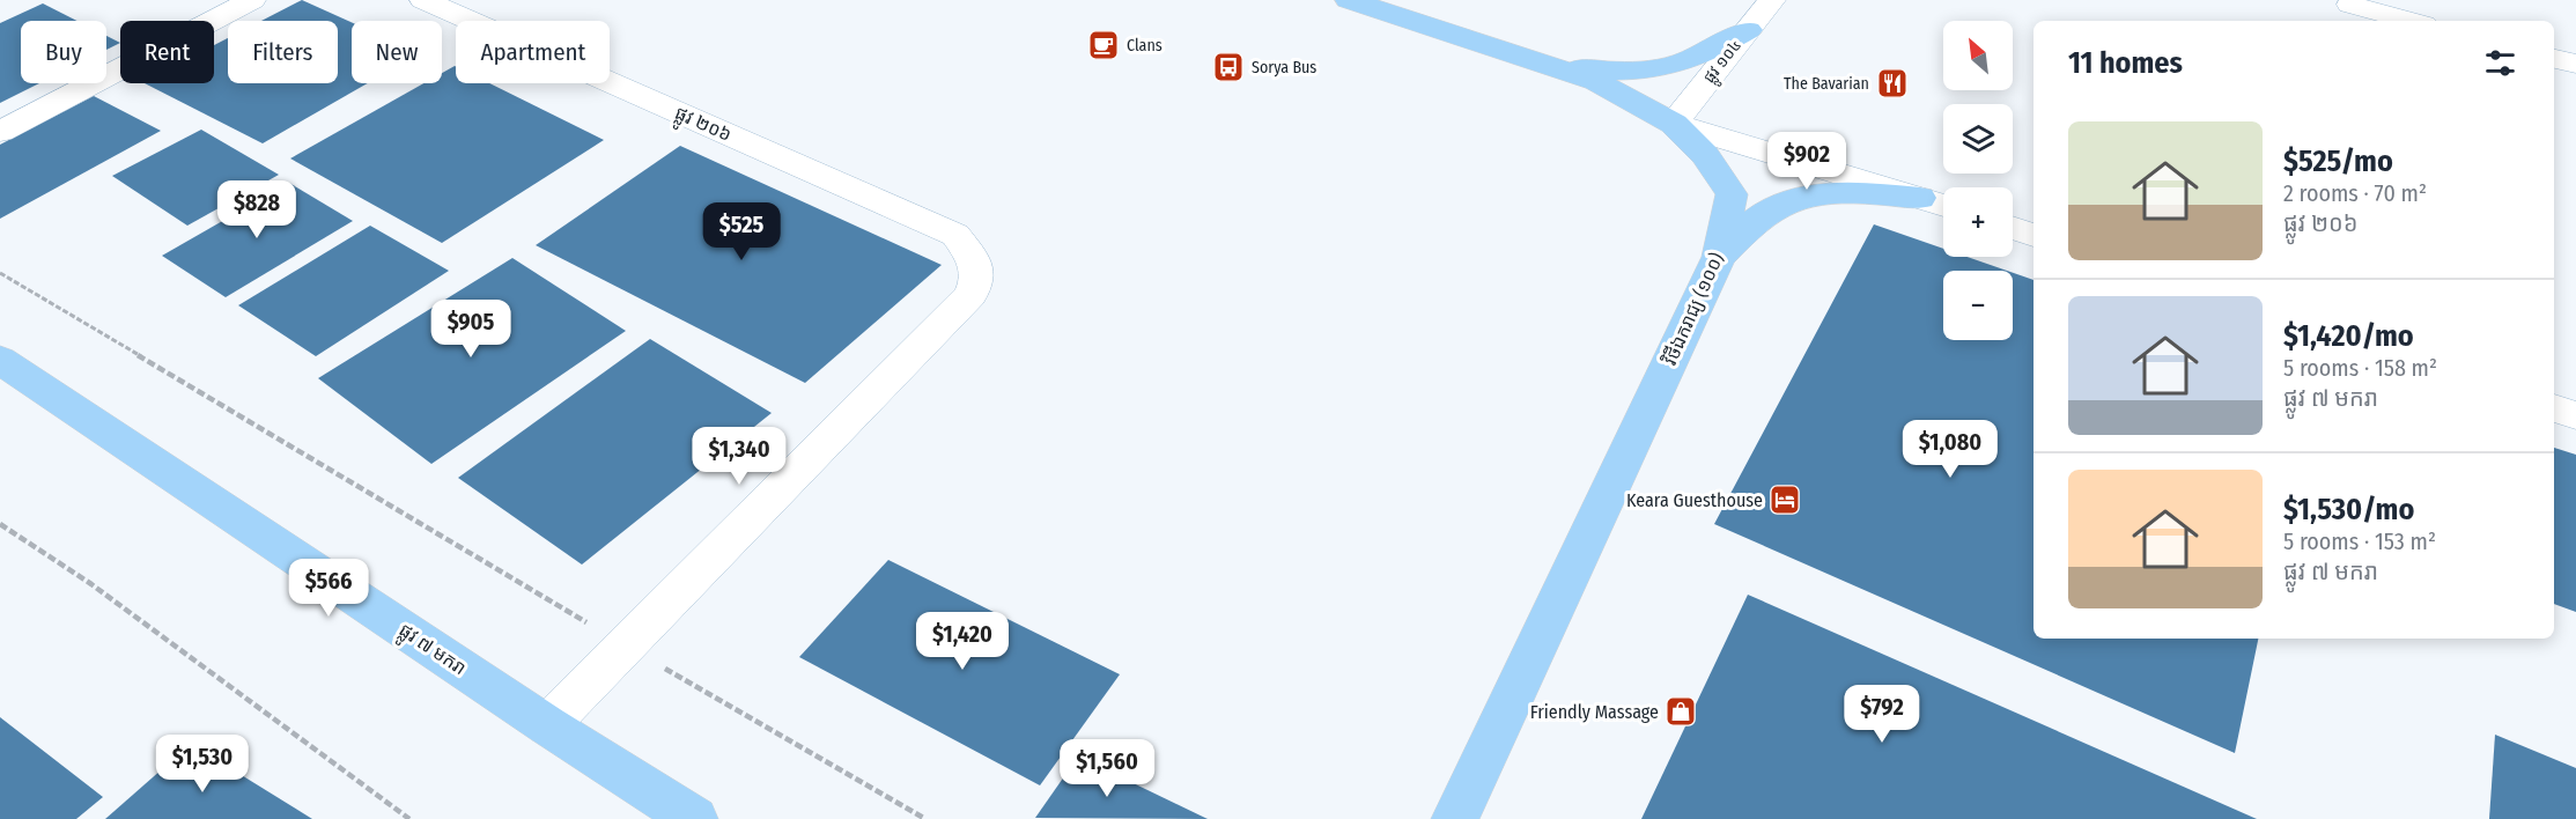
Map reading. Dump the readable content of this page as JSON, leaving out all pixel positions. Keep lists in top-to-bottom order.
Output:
{
  "streets": {
    "main road": ["វិថីឯករាជ្យ (១០០)", "ផ្លូវ ៧ មករា"],
    "street": ["ផ្លូវ ១០៤", "ផ្លូវ ២០៦"]
  },
  "crossings": [
    ["ផ្លូវ ១០៤", "វិថីឯករាជ្យ (១០០)"]
  ],
  "places": {
    "cafe": ["Clans"],
    "bus stop": ["Sorya Bus"],
    "restaurant": ["The Bavarian"],
    "hotel": ["Keara Guesthouse"],
    "shop": ["Friendly Massage"]
  },
  "north": "top left",
  "page": {
    "map_buttons": ["+", "−"],
    "chip": [
      "Buy",
      "Rent",
      "Filters",
      "New",
      "Apartment"
    ],
    "heading": "11 homes",
    "list": [
      {
        "name": "$525/mo",
        "note": "2 rooms · 70 m² · ផ្លូវ ២០៦"
      },
      {
        "name": "$1,420/mo",
        "note": "5 rooms · 158 m² · ផ្លូវ ៧ មករា"
      },
      {
        "name": "$1,530/mo",
        "note": "5 rooms · 153 m² · ផ្លូវ ៧ មករា"
      }
    ],
    "price": [
      "$902",
      "$828",
      "$525",
      "$905",
      "$1,080",
      "$1,340",
      "$566",
      "$1,420",
      "$792",
      "$1,530",
      "$1,560"
    ]
  }
}
